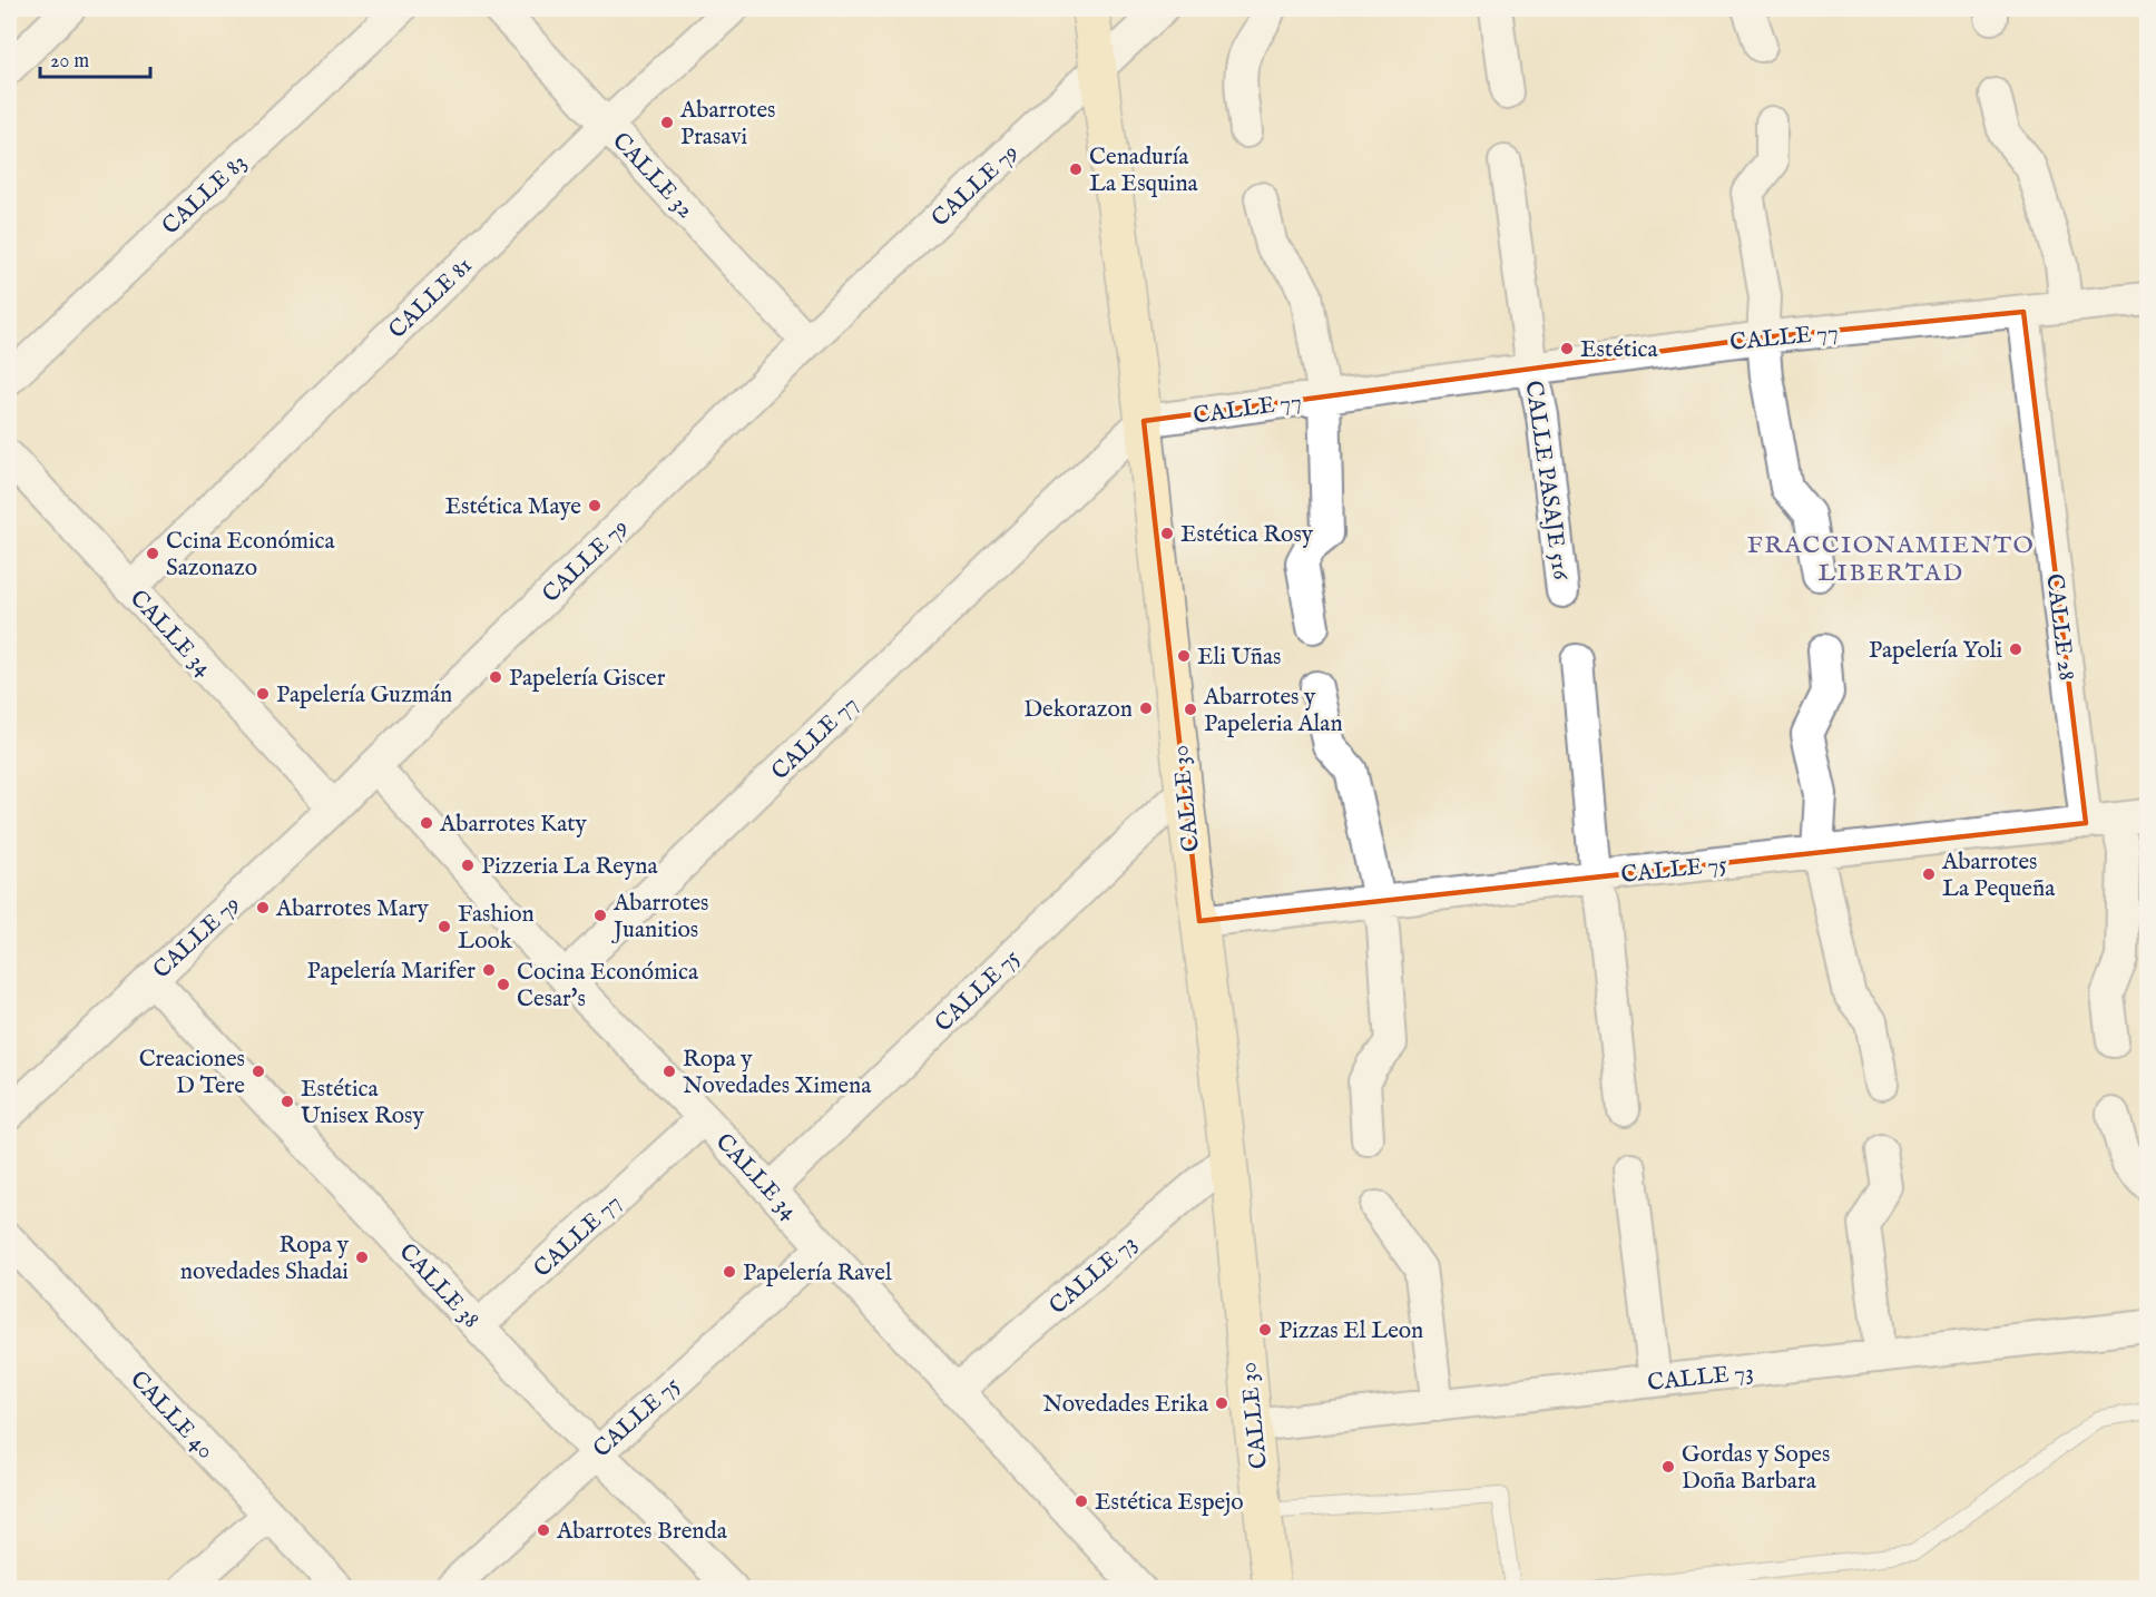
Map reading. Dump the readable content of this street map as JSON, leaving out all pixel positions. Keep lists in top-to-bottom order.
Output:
{
  "streets": {
    "street": [
      "CALLE 32",
      "CALLE 79",
      "CALLE 83",
      "CALLE 81",
      "CALLE 77",
      "CALLE PASAJE 516",
      "CALLE 28",
      "CALLE 34",
      "CALLE 30",
      "CALLE 75",
      "CALLE 73",
      "CALLE 38",
      "CALLE 40"
    ]
  },
  "crossings": [
    ["CALLE 32", "CALLE 79"],
    ["CALLE 32", "CALLE 81"],
    ["CALLE 79", "CALLE 34"],
    ["CALLE 79", "CALLE 30"],
    ["CALLE 79", "CALLE 38"],
    ["CALLE 81", "CALLE 34"],
    ["CALLE 77", "CALLE PASAJE 516"],
    ["CALLE 77", "CALLE 28"],
    ["CALLE 77", "CALLE 34"],
    ["CALLE 77", "CALLE 30"],
    ["CALLE 77", "CALLE 38"],
    ["CALLE 28", "CALLE 75"],
    ["CALLE 34", "CALLE 75"],
    ["CALLE 34", "CALLE 73"],
    ["CALLE 30", "CALLE 75"],
    ["CALLE 30", "CALLE 73"],
    ["CALLE 75", "CALLE 38"]
  ],
  "districts": ["FRACCIONAMIENTO LIBERTAD"],
  "places": [
    "Abarrotes Prasavi",
    "Cenaduría La Esquina",
    "Estética",
    "Estética Maye",
    "Estética Rosy",
    "Ccina Económica Sazonazo",
    "Papelería Yoli",
    "Eli Uñas",
    "Papelería Giscer",
    "Papelería Guzmán",
    "Dekorazon",
    "Abarrotes y Papeleria Alan",
    "Abarrotes Katy",
    "Pizzeria La Reyna",
    "Abarrotes La Pequeña",
    "Abarrotes Mary",
    "Abarrotes Juanitios",
    "Fashion Look",
    "Papelería Marifer",
    "Cocina Económica Cesar's",
    "Creaciones D Tere",
    "Ropa y Novedades Ximena",
    "Estética Unisex Rosy",
    "Ropa y novedades Shadai",
    "Papelería Ravel",
    "Pizzas El Leon",
    "Novedades Erika",
    "Gordas y Sopes Doña Barbara",
    "Estética Espejo",
    "Abarrotes Brenda"
  ],
  "scale_bar": "20 m"
}
